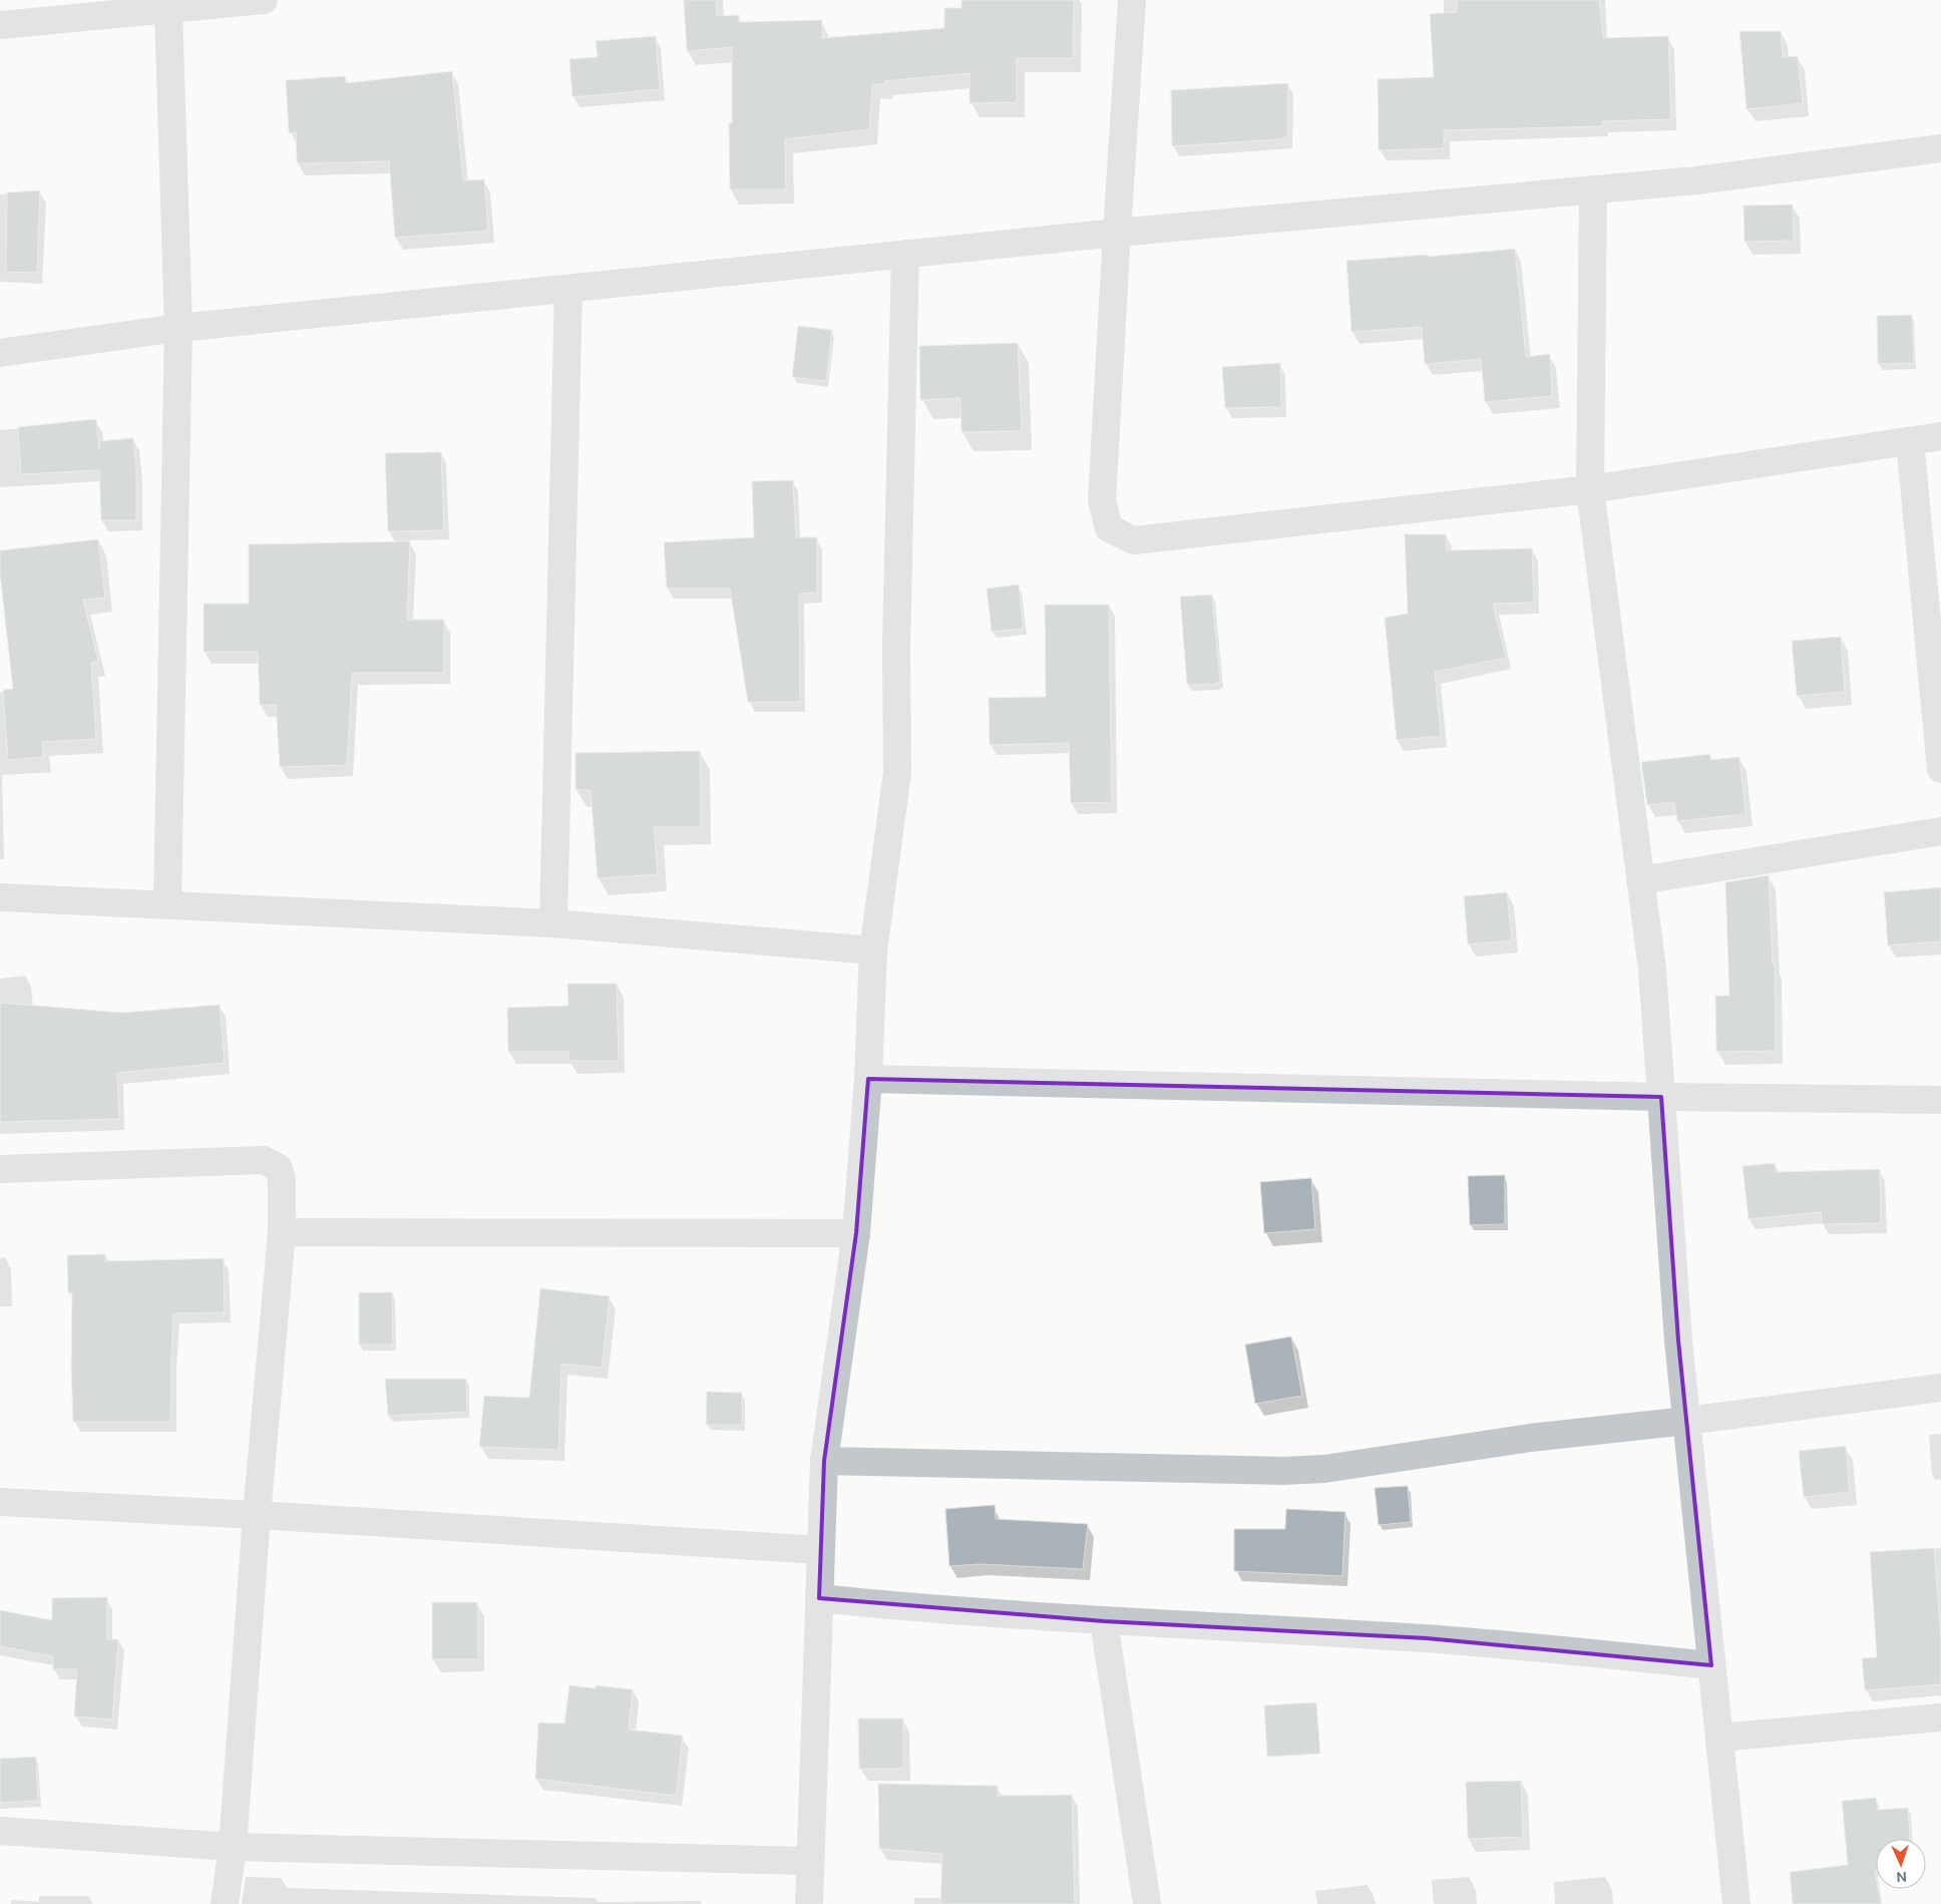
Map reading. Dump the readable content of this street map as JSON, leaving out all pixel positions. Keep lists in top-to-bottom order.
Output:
{
  "north": "bottom"
}
